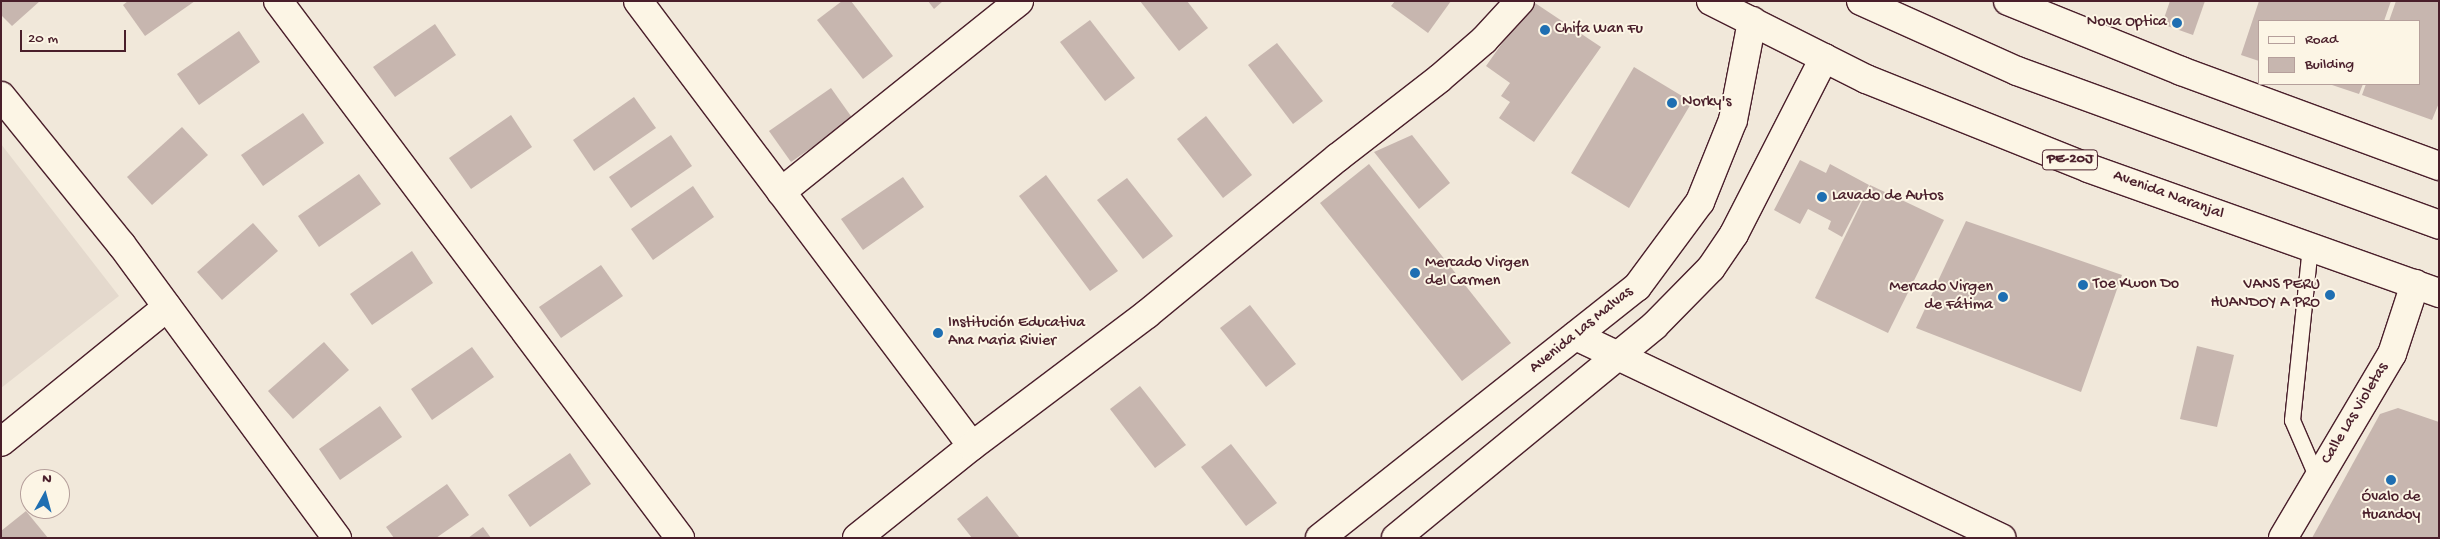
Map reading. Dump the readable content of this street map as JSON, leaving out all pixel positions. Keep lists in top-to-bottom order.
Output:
{
  "streets": {
    "main road": [
      "PE-20J",
      "Avenida Naranjal",
      "Avenida Las Malvas",
      "Calle Las Violetas"
    ]
  },
  "crossings": [
    ["Avenida Naranjal", "Avenida Las Malvas"],
    ["Avenida Naranjal", "Calle Las Violetas"]
  ],
  "places": [
    "Nova Optica",
    "Chifa Wan Fu",
    "Norky's",
    "Lavado de Autos",
    "Mercado Virgen del Carmen",
    "Toe Kwon Do",
    "VANS PERU HUANDOY A PRO",
    "Mercado Virgen de Fátima",
    "Institución Educativa Ana Maria Rivier",
    "Óvalo de Huandoy"
  ],
  "legend": ["Road", "Building"],
  "scale_bar": "20 m",
  "north": "top"
}
